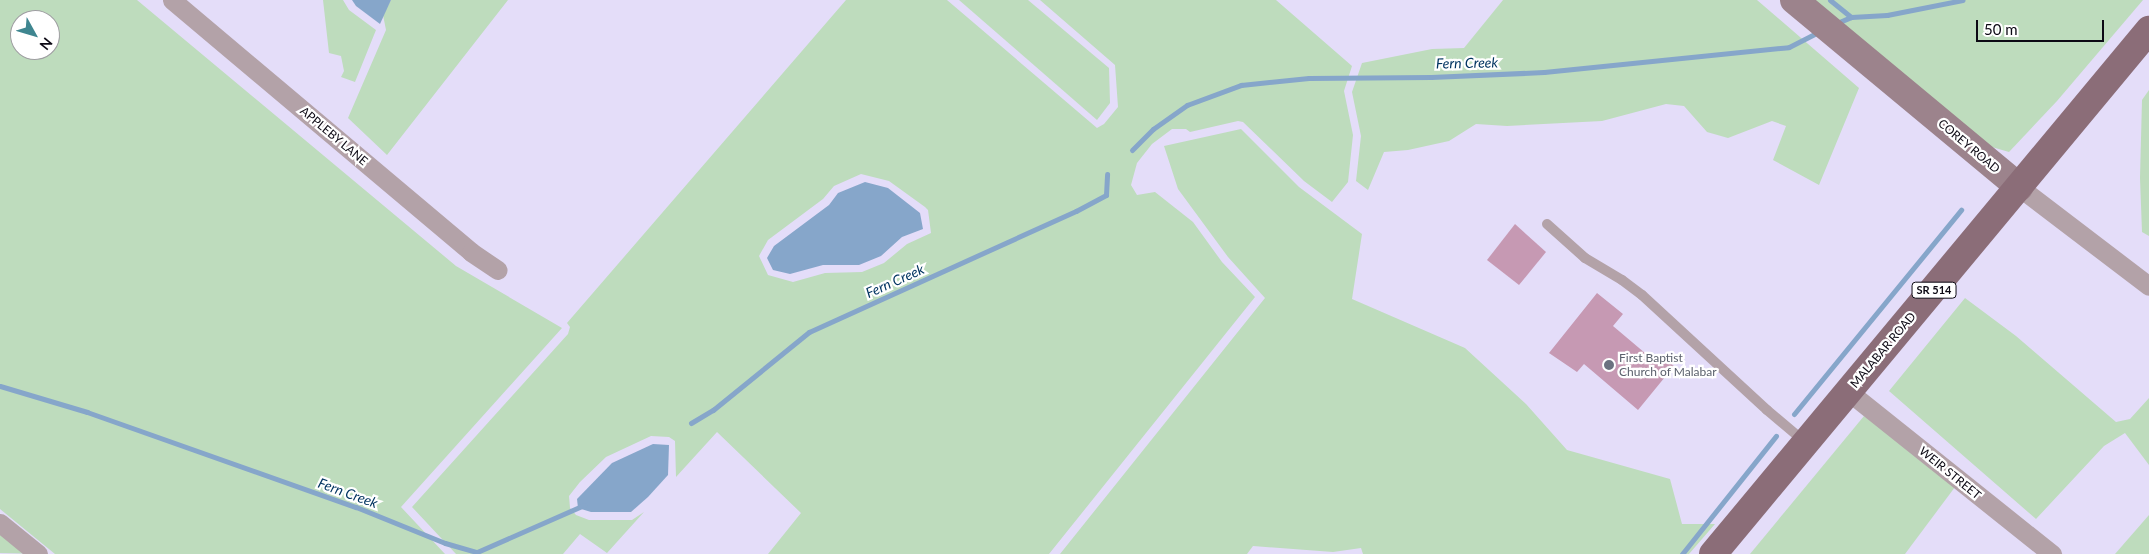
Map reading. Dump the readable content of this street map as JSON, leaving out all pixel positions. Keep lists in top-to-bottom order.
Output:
{
  "streets": {
    "main road": ["SR 514", "MALABAR ROAD"],
    "street": ["APPLEBY LANE", "COREY ROAD", "WEIR STREET"]
  },
  "crossings": [
    ["COREY ROAD", "MALABAR ROAD"],
    ["MALABAR ROAD", "WEIR STREET"]
  ],
  "water": ["Fern Creek"],
  "places": ["First Baptist Church of Malabar"],
  "scale_bar": "50 m",
  "north": "bottom right"
}
